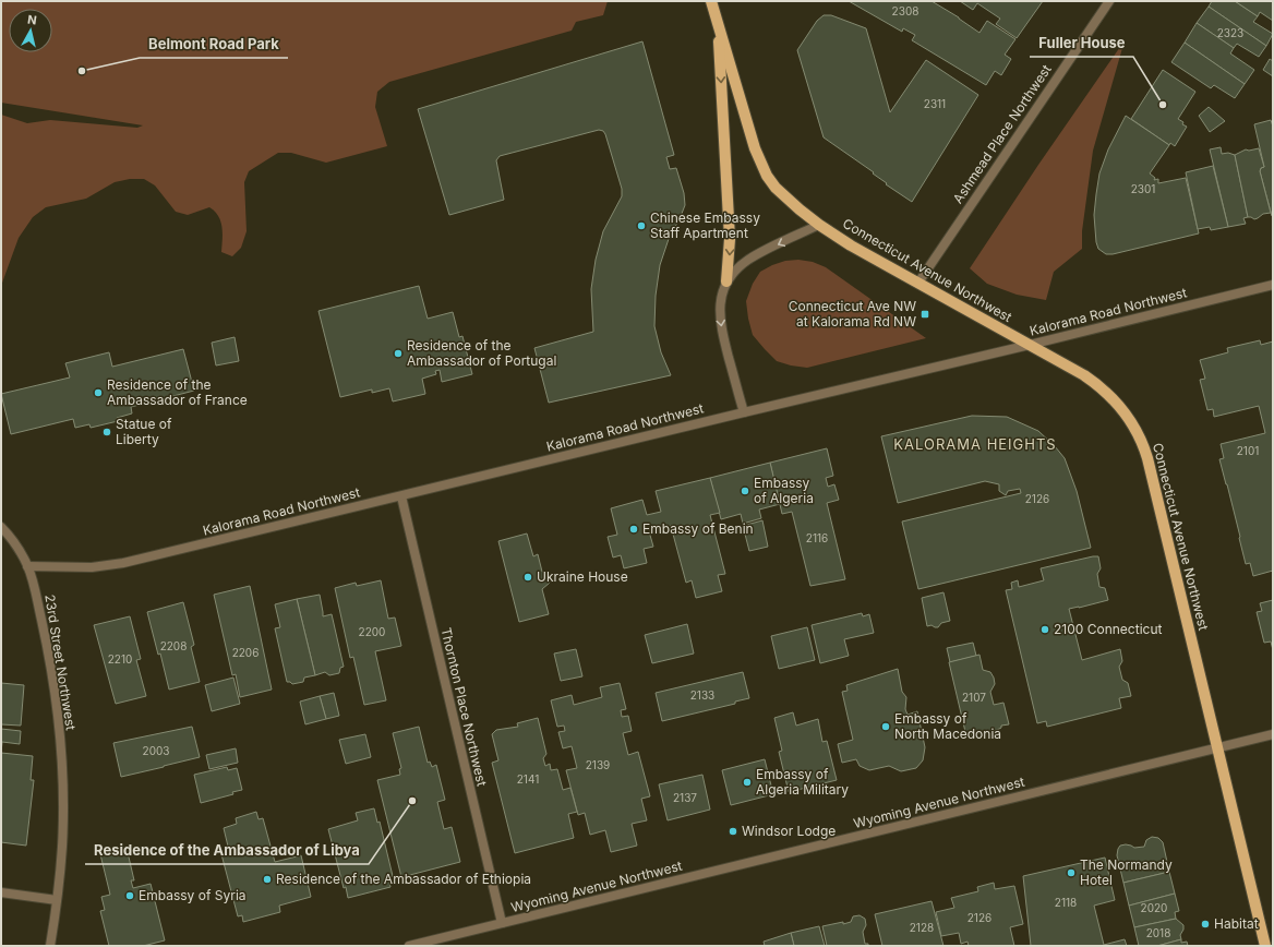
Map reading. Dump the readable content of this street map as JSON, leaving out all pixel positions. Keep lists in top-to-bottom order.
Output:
{
  "streets": {
    "main road": ["Connecticut Avenue Northwest"],
    "street": [
      "Ashmead Place Northwest",
      "Kalorama Road Northwest",
      "23rd Street Northwest",
      "Thornton Place Northwest",
      "Wyoming Avenue Northwest"
    ]
  },
  "crossings": [
    ["Ashmead Place Northwest", "Connecticut Avenue Northwest"],
    ["Connecticut Avenue Northwest", "Kalorama Road Northwest"],
    ["Connecticut Avenue Northwest", "Wyoming Avenue Northwest"],
    ["Kalorama Road Northwest", "23rd Street Northwest"],
    ["Kalorama Road Northwest", "Thornton Place Northwest"],
    ["Thornton Place Northwest", "Wyoming Avenue Northwest"]
  ],
  "districts": ["KALORAMA HEIGHTS"],
  "places": {
    "other": [
      "Belmont Road Park",
      "Fuller House",
      "Chinese Embassy Staff Apartment",
      "Residence of the Ambassador of Portugal",
      "Residence of the Ambassador of France",
      "Statue of Liberty",
      "Embassy of Algeria",
      "Embassy of Benin",
      "Ukraine House",
      "2100 Connecticut",
      "Embassy of North Macedonia",
      "Embassy of Algeria Military",
      "Residence of the Ambassador of Libya",
      "Windsor Lodge",
      "The Normandy Hotel",
      "Residence of the Ambassador of Ethiopia",
      "Embassy of Syria",
      "Habitat"
    ],
    "transit": ["Connecticut Ave NW at Kalorama Rd NW"]
  },
  "house_numbers": [
    "2308",
    "2323",
    "2311",
    "2301",
    "2101",
    "2126",
    "2116",
    "2200",
    "2208",
    "2206",
    "2210",
    "2133",
    "2107",
    "2003",
    "2139",
    "2141",
    "2137",
    "2118",
    "2020",
    "2126",
    "2128",
    "2018"
  ],
  "north": "top"
}
